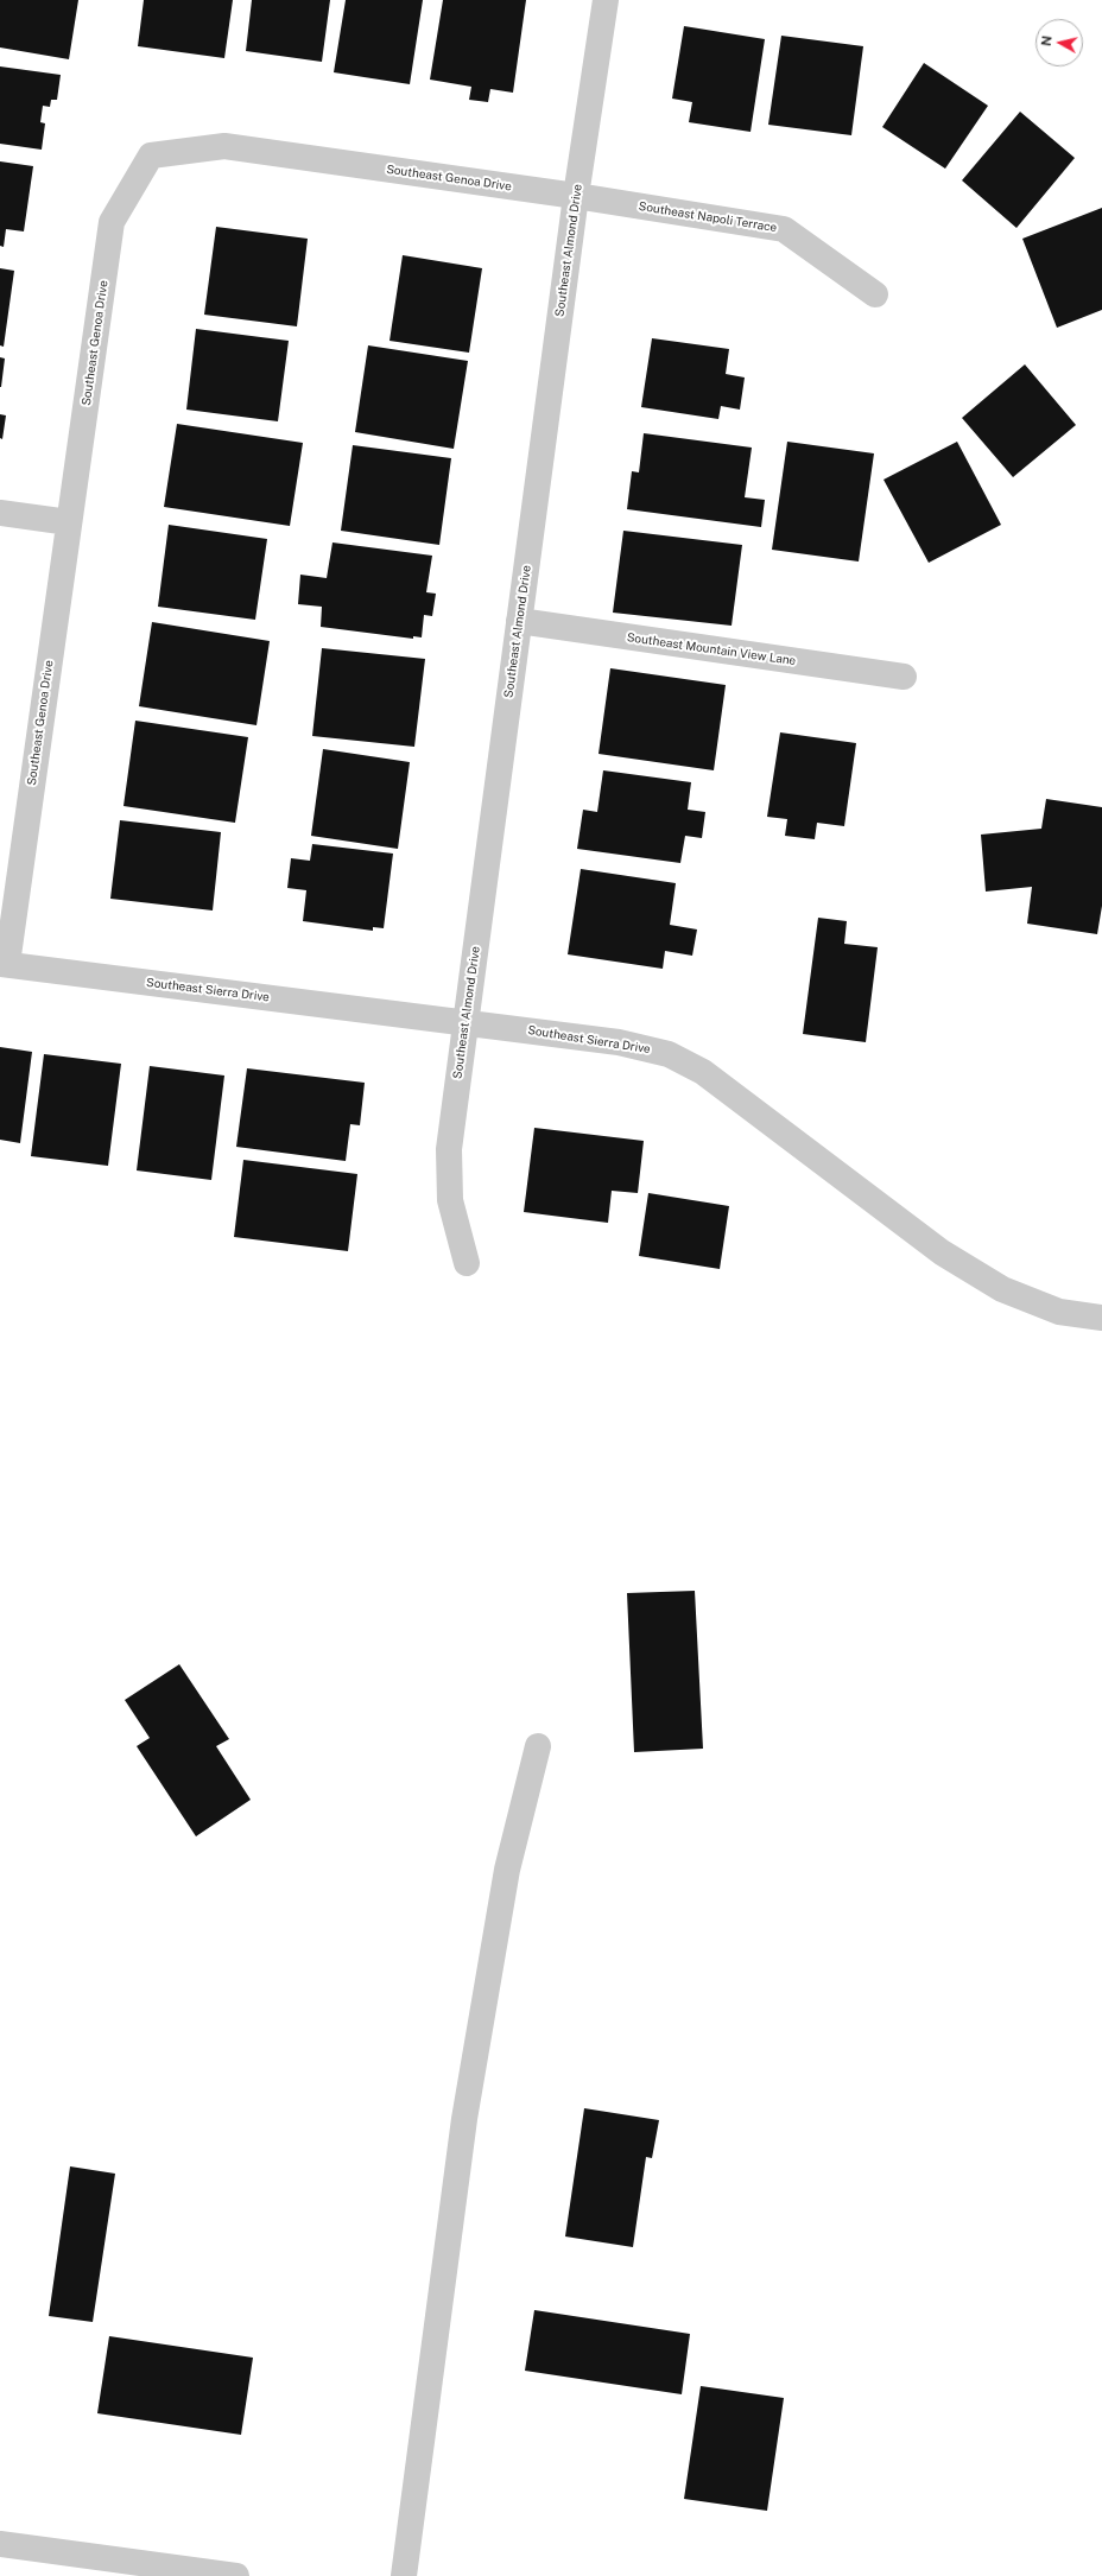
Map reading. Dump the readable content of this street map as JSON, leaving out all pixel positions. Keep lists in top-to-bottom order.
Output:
{
  "streets": {
    "street": [
      "Southeast Genoa Drive",
      "Southeast Napoli Terrace",
      "Southeast Almond Drive",
      "Southeast Mountain View Lane",
      "Southeast Sierra Drive"
    ]
  },
  "crossings": [
    ["Southeast Genoa Drive", "Southeast Napoli Terrace"],
    ["Southeast Genoa Drive", "Southeast Almond Drive"],
    ["Southeast Genoa Drive", "Southeast Sierra Drive"],
    ["Southeast Napoli Terrace", "Southeast Almond Drive"],
    ["Southeast Almond Drive", "Southeast Mountain View Lane"],
    ["Southeast Almond Drive", "Southeast Sierra Drive"]
  ],
  "north": "left"
}
